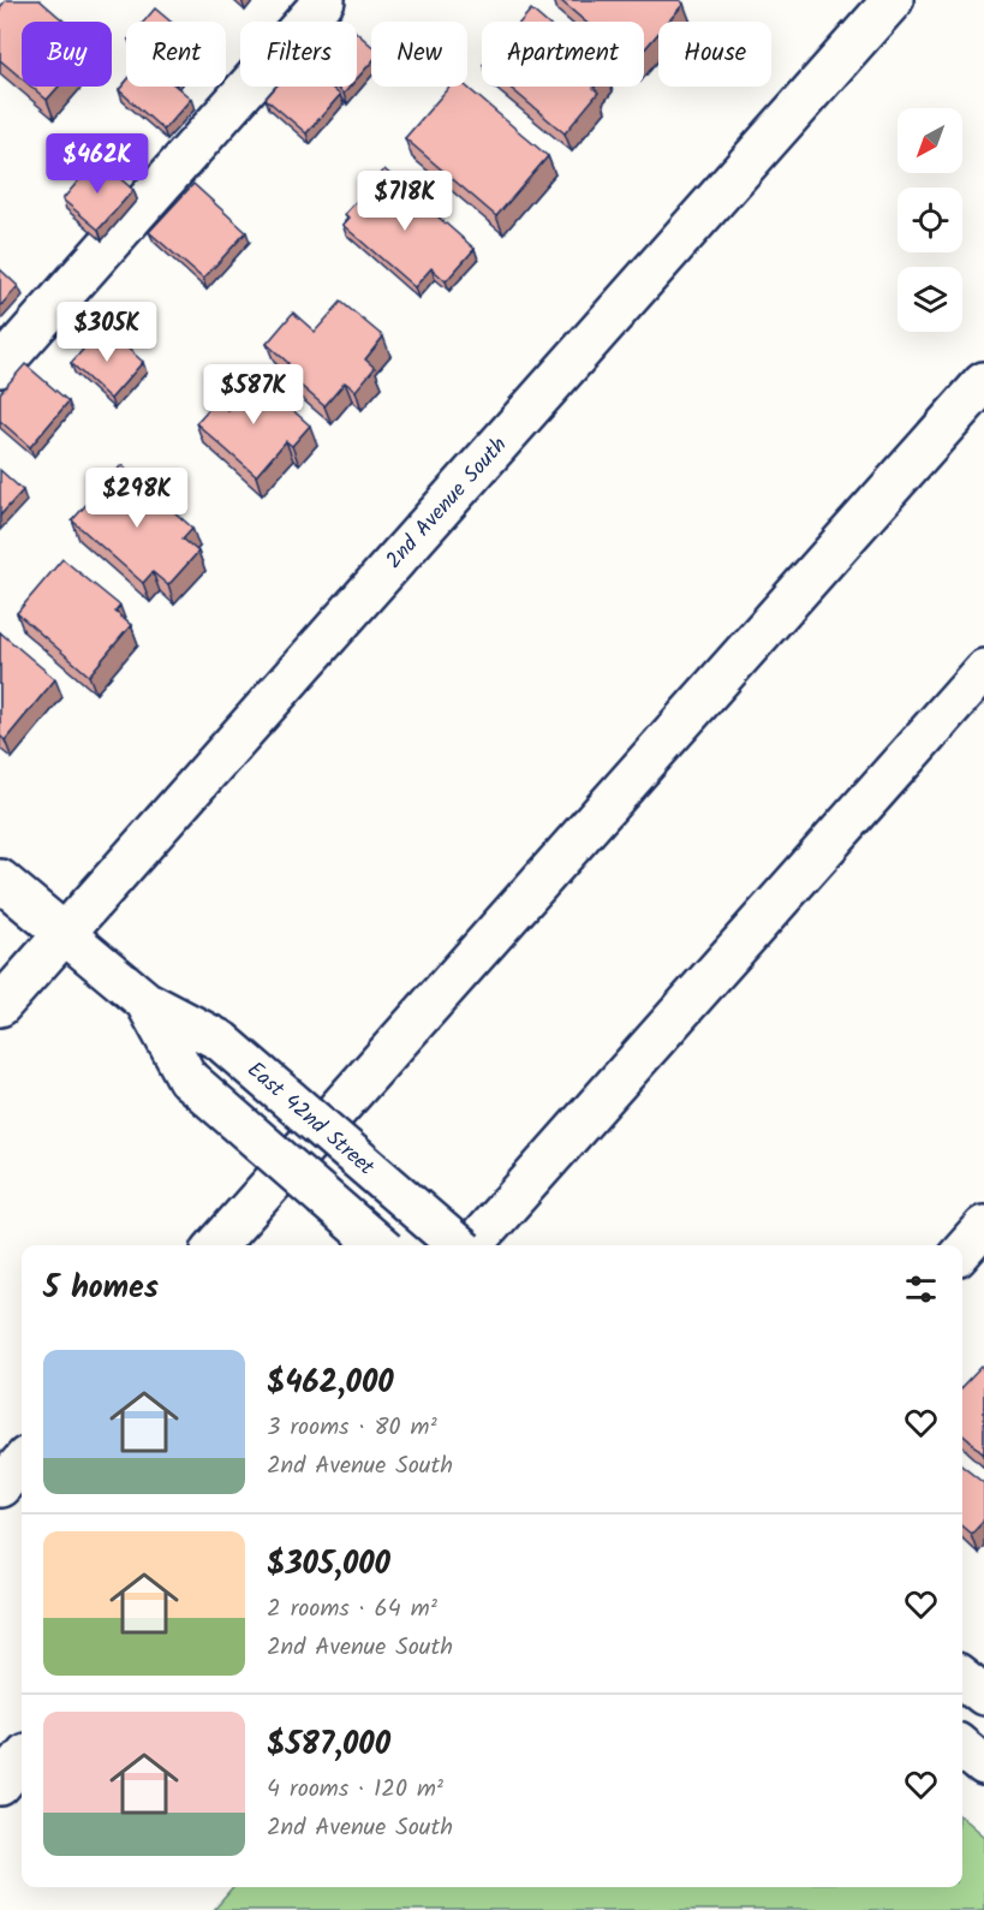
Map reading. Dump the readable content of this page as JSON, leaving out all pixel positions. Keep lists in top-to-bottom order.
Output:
{
  "streets": {
    "main road": ["2nd Avenue South", "East 42nd Street"]
  },
  "crossings": [
    ["2nd Avenue South", "East 42nd Street"]
  ],
  "north": "bottom left",
  "page": {
    "chip": [
      "Buy",
      "Rent",
      "Filters",
      "New",
      "Apartment",
      "House"
    ],
    "price": [
      "$462K",
      "$718K",
      "$305K",
      "$587K",
      "$298K"
    ],
    "heading": "5 homes",
    "list": [
      {
        "name": "$462,000",
        "note": "3 rooms · 80 m² · 2nd Avenue South"
      },
      {
        "name": "$305,000",
        "note": "2 rooms · 64 m² · 2nd Avenue South"
      },
      {
        "name": "$587,000",
        "note": "4 rooms · 120 m² · 2nd Avenue South"
      }
    ]
  }
}
